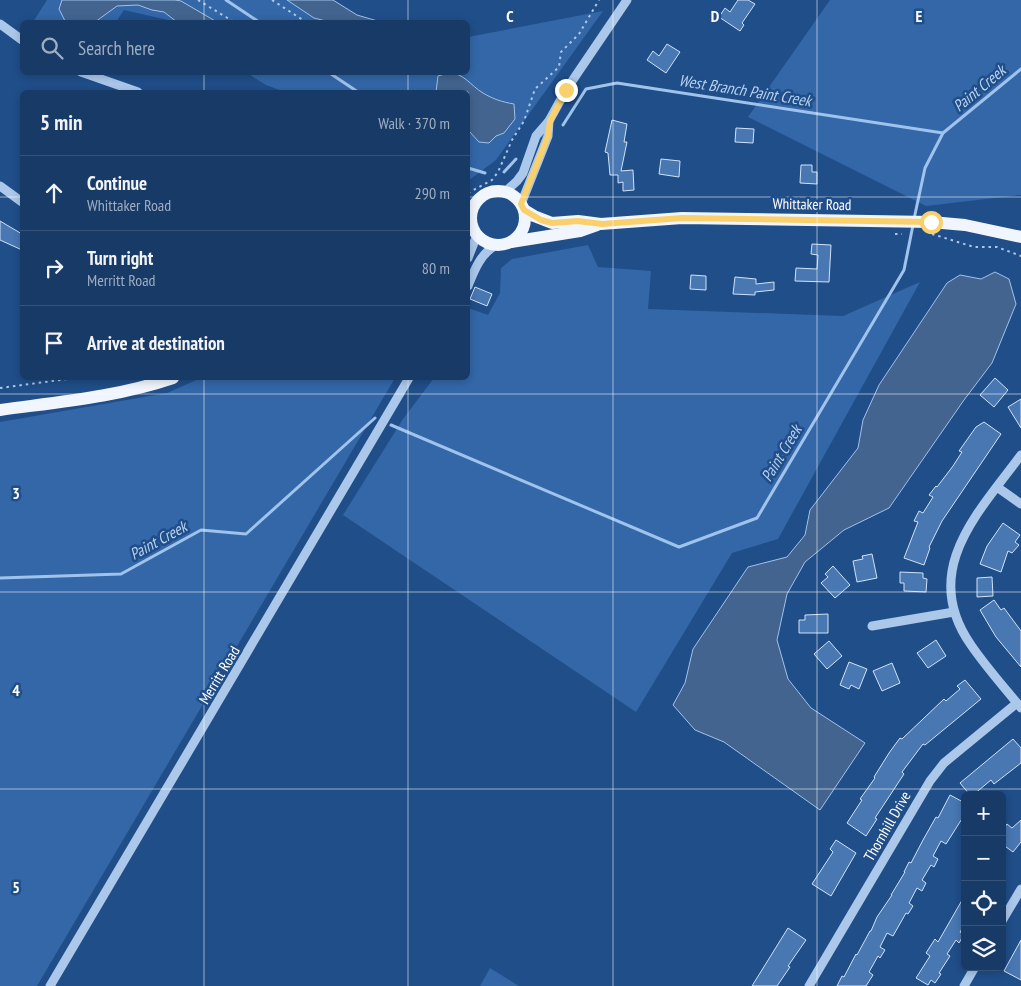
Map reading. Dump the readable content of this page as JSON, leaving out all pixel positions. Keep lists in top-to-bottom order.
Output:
{
  "streets": {
    "main road": ["Whittaker Road"],
    "street": ["Merritt Road", "Thornhill Drive"]
  },
  "water": ["Paint Creek", "West Branch Paint Creek"],
  "page": {
    "search": "Search here",
    "heading": ["5 min", "Walk · 370 m"],
    "list": [
      ["Continue", "Whittaker Road", "290 m"],
      ["Turn right", "Merritt Road", "80 m"],
      "Arrive at destination"
    ],
    "map_buttons": ["+", "−"]
  },
  "grid": {
    "columns": ["C", "D", "E"],
    "rows": ["3", "4", "5"]
  }
}
